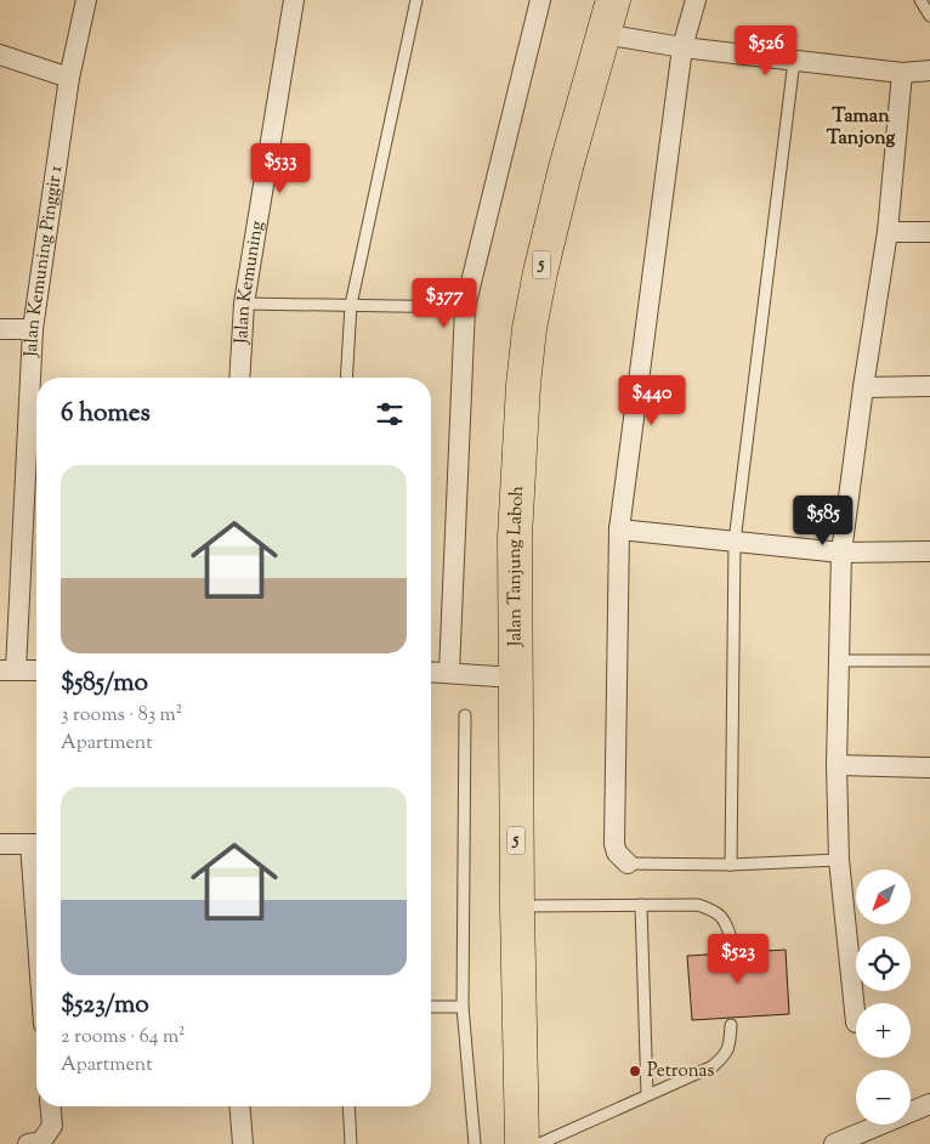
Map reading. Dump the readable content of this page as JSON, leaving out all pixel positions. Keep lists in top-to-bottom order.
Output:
{
  "streets": {
    "highway": ["5", "Jalan Tanjung Laboh"],
    "street": ["Jalan Kemuning Pinggir 1", "Jalan Kemuning"]
  },
  "districts": ["Taman Tanjong"],
  "places": ["Petronas"],
  "north": "bottom left",
  "page": {
    "price": [
      "$526",
      "$533",
      "$377",
      "$440",
      "$585",
      "$523"
    ],
    "heading": "6 homes",
    "list": [
      {
        "name": "$585/mo",
        "note": "3 rooms · 83 m² · Apartment"
      },
      {
        "name": "$523/mo",
        "note": "2 rooms · 64 m² · Apartment"
      }
    ],
    "map_buttons": ["+", "−"]
  }
}
